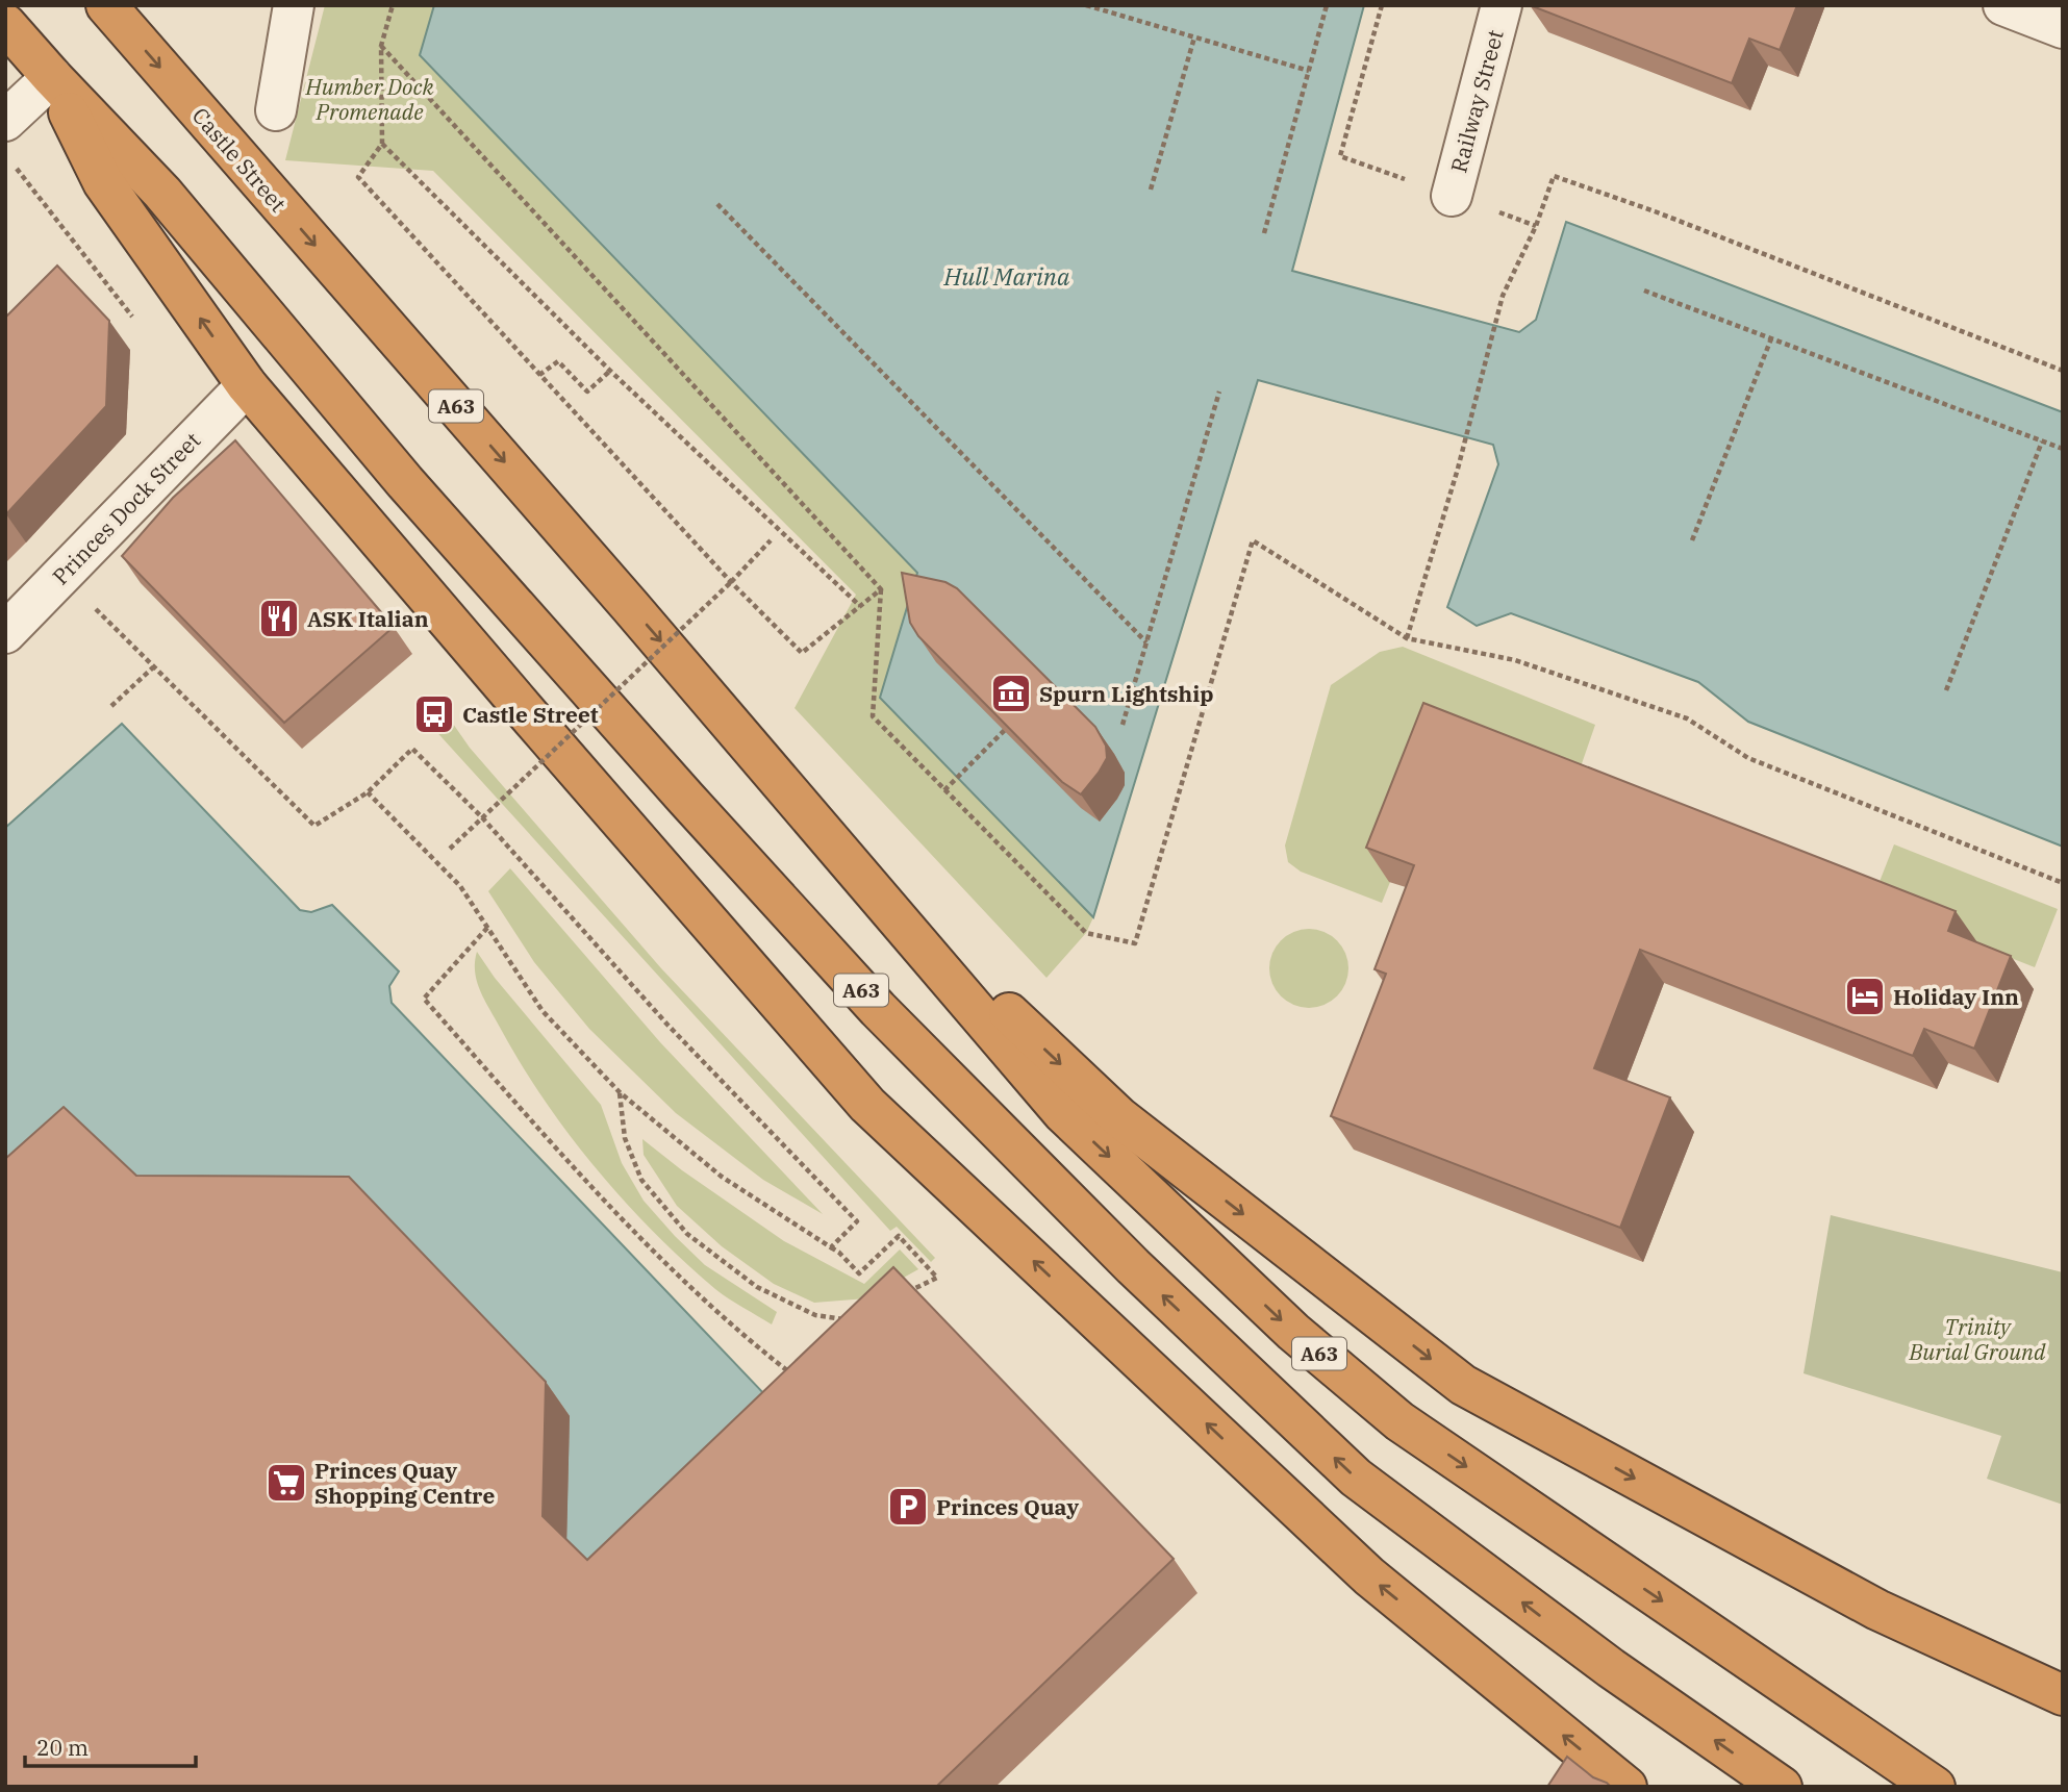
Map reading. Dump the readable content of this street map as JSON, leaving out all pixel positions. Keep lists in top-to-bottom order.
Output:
{
  "streets": {
    "highway": ["Castle Street", "A63"],
    "street": ["Railway Street", "Princes Dock Street"]
  },
  "crossings": [
    ["Castle Street", "A63"],
    ["A63", "Princes Dock Street"]
  ],
  "water": ["Hull Marina"],
  "parks": ["Humber Dock Promenade", "Trinity Burial Ground"],
  "places": {
    "restaurant": ["ASK Italian"],
    "museum": ["Spurn Lightship"],
    "bus stop": ["Castle Street"],
    "hotel": ["Holiday Inn"],
    "supermarket": ["Princes Quay Shopping Centre"],
    "parking": ["Princes Quay"]
  },
  "scale_bar": "20 m"
}
